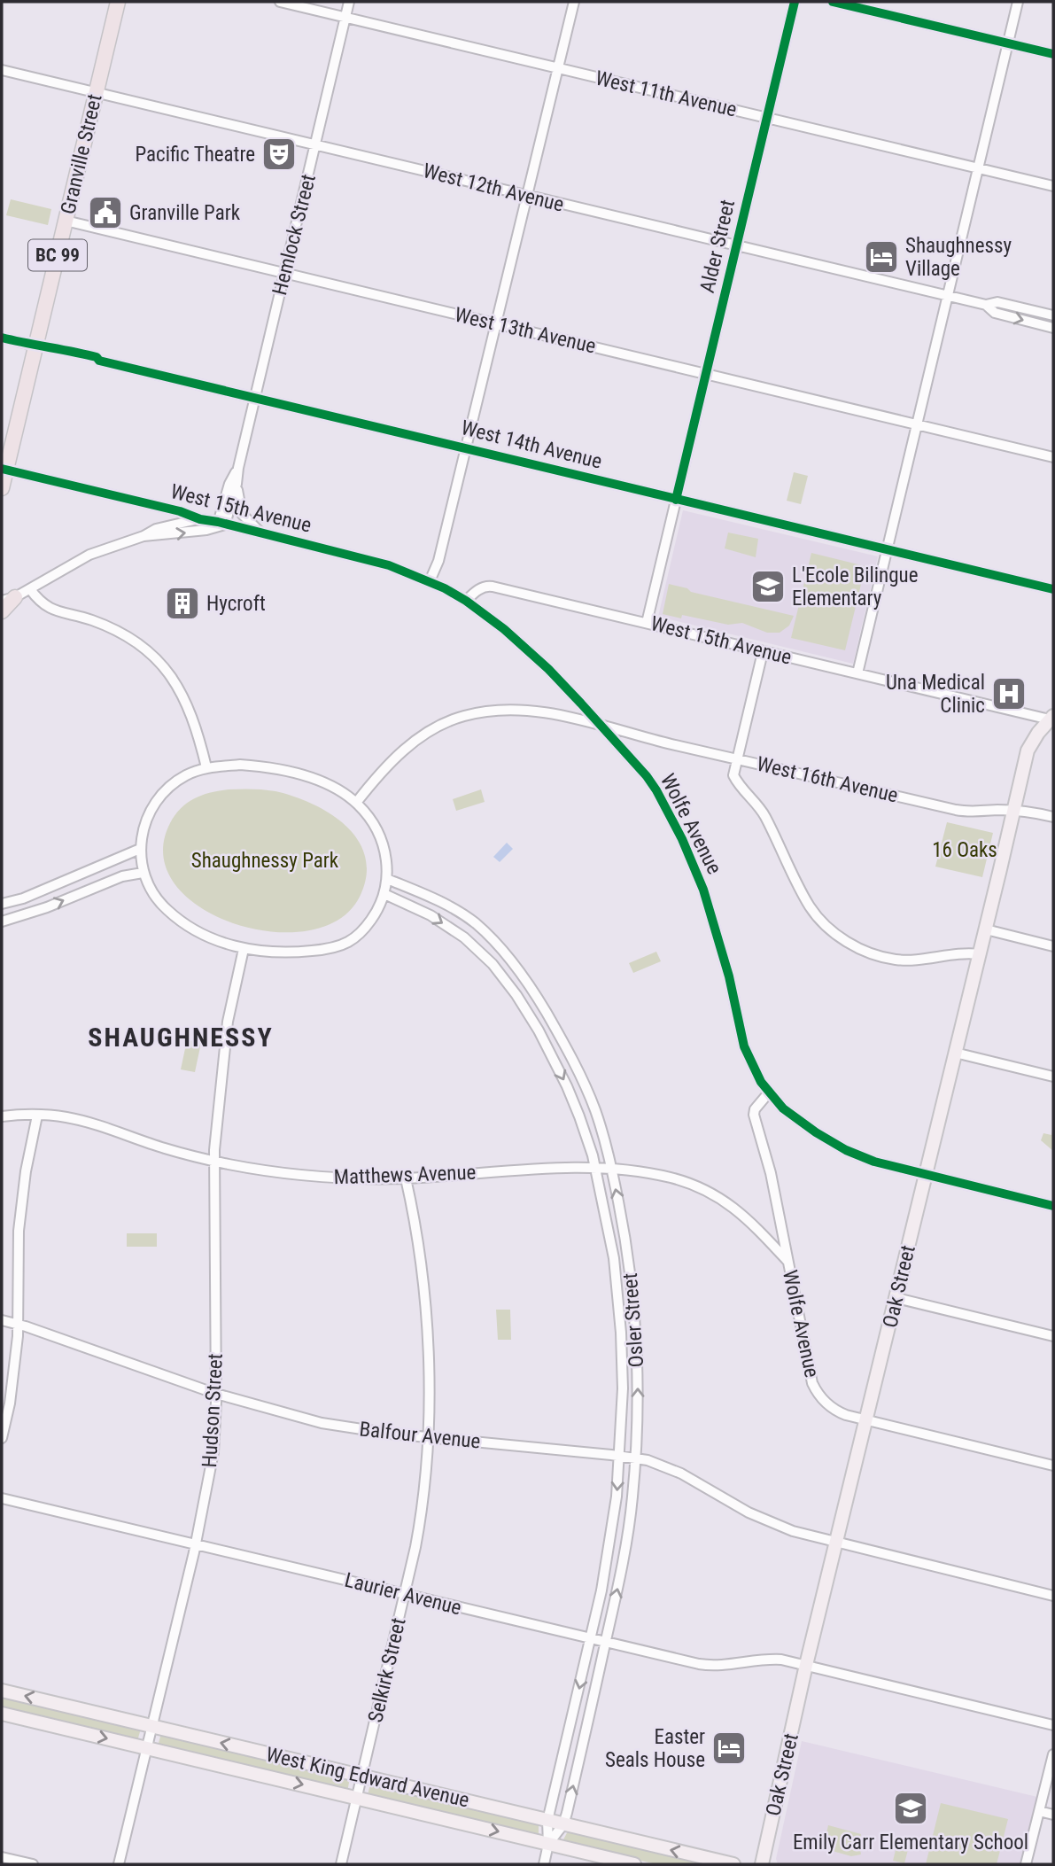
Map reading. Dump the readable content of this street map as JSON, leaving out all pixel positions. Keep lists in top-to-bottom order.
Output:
{
  "streets": {
    "highway": ["Granville Street", "BC 99"],
    "main road": ["Oak Street", "West King Edward Avenue"],
    "street": [
      "West 11th Avenue",
      "West 12th Avenue",
      "Hemlock Street",
      "Alder Street",
      "West 13th Avenue",
      "West 14th Avenue",
      "West 15th Avenue",
      "West 16th Avenue",
      "Wolfe Avenue",
      "Matthews Avenue",
      "Osler Street",
      "Hudson Street",
      "Balfour Avenue",
      "Laurier Avenue",
      "Selkirk Street"
    ]
  },
  "crossings": [
    ["West 11th Avenue", "Hemlock Street"],
    ["West 11th Avenue", "Alder Street"],
    ["Granville Street", "West 12th Avenue"],
    ["Granville Street", "West 13th Avenue"],
    ["Granville Street", "West 15th Avenue"],
    ["West 12th Avenue", "Hemlock Street"],
    ["West 12th Avenue", "Alder Street"],
    ["Hemlock Street", "West 13th Avenue"],
    ["Hemlock Street", "West 14th Avenue"],
    ["Hemlock Street", "West 15th Avenue"],
    ["Alder Street", "West 13th Avenue"],
    ["Alder Street", "West 14th Avenue"],
    ["Alder Street", "West 15th Avenue"],
    ["West 15th Avenue", "Wolfe Avenue"],
    ["West 15th Avenue", "Oak Street"],
    ["West 16th Avenue", "Wolfe Avenue"],
    ["West 16th Avenue", "Oak Street"],
    ["West 16th Avenue", "Osler Street"],
    ["West 16th Avenue", "Hudson Street"],
    ["Wolfe Avenue", "Matthews Avenue"],
    ["Wolfe Avenue", "Oak Street"],
    ["Matthews Avenue", "Osler Street"],
    ["Matthews Avenue", "Hudson Street"],
    ["Matthews Avenue", "Selkirk Street"],
    ["Oak Street", "Balfour Avenue"],
    ["Oak Street", "Laurier Avenue"],
    ["Osler Street", "Hudson Street"],
    ["Osler Street", "Balfour Avenue"],
    ["Osler Street", "Laurier Avenue"],
    ["Osler Street", "West King Edward Avenue"],
    ["Hudson Street", "Balfour Avenue"],
    ["Hudson Street", "Laurier Avenue"],
    ["Hudson Street", "West King Edward Avenue"],
    ["Balfour Avenue", "Selkirk Street"],
    ["Laurier Avenue", "Selkirk Street"],
    ["Selkirk Street", "West King Edward Avenue"]
  ],
  "districts": ["SHAUGHNESSY"],
  "parks": ["16 Oaks", "Shaughnessy Park"],
  "places": {
    "theatre": ["Pacific Theatre"],
    "public building": ["Granville Park"],
    "hotel": ["Shaughnessy Village", "Easter Seals House"],
    "school or university": ["L'Ecole Bilingue Elementary", "Emily Carr Elementary School"],
    "building": ["Hycroft"],
    "hospital": ["Una Medical Clinic"]
  }
}
